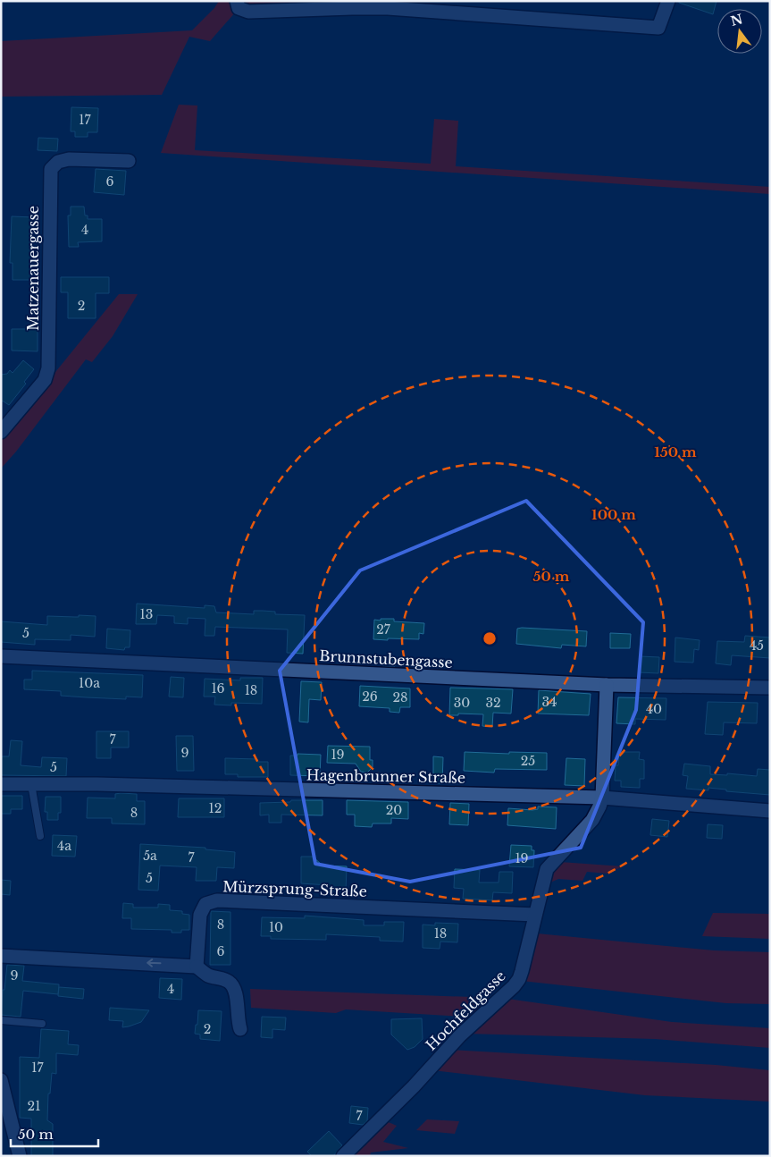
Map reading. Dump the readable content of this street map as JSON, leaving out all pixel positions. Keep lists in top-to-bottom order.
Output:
{
  "streets": {
    "street": [
      "Matzenauergasse",
      "Brunnstubengasse",
      "Hagenbrunner Straße",
      "Mürzsprung-Straße",
      "Hochfeldgasse"
    ]
  },
  "crossings": [
    ["Brunnstubengasse", "Hochfeldgasse"],
    ["Hagenbrunner Straße", "Hochfeldgasse"],
    ["Mürzsprung-Straße", "Hochfeldgasse"]
  ],
  "house_numbers": [
    "17",
    "6",
    "4",
    "2",
    "13",
    "27",
    "5",
    "45",
    "10a",
    "16",
    "18",
    "26",
    "28",
    "34",
    "30",
    "32",
    "40",
    "7",
    "9",
    "19",
    "25",
    "5",
    "12",
    "20",
    "8",
    "4a",
    "5a",
    "7",
    "19",
    "5",
    "8",
    "10",
    "18",
    "6",
    "9",
    "4",
    "2",
    "17",
    "21",
    "7"
  ],
  "scale_bar": "50 m",
  "north": "top",
  "rings": ["150 m", "100 m", "50 m"]
}
